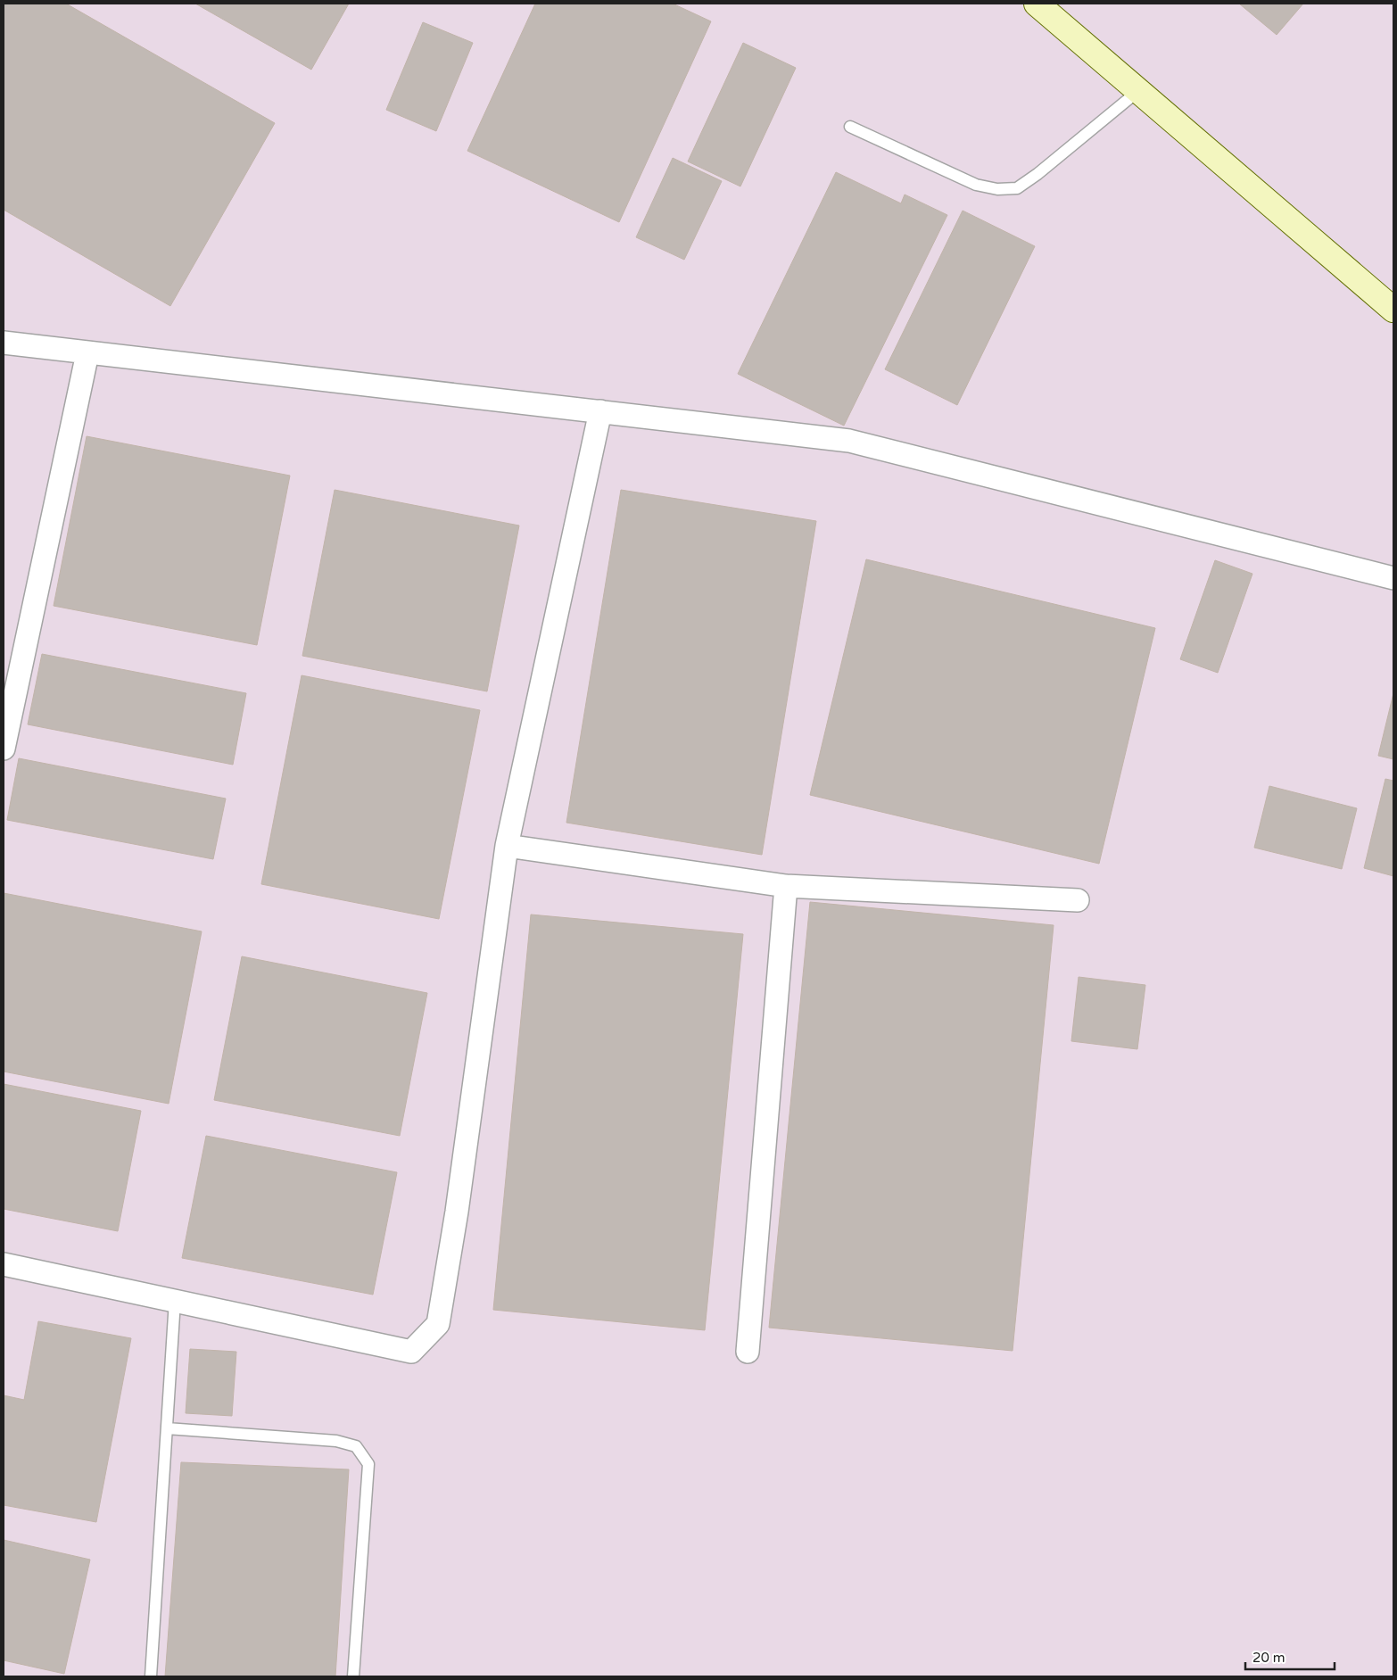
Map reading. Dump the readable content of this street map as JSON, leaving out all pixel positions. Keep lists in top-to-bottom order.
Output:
{
  "scale_bar": "20 m"
}
